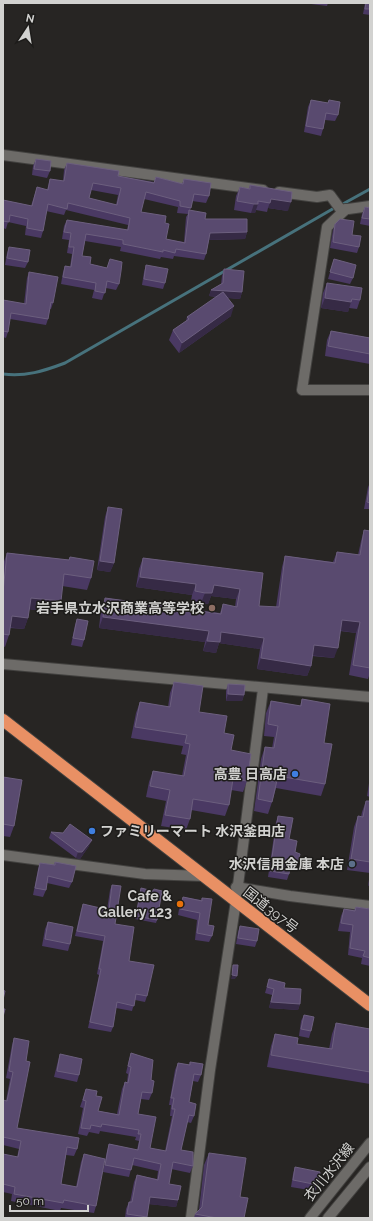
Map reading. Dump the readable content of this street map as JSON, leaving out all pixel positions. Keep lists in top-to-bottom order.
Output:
{
  "streets": {
    "highway": ["国道397号"],
    "street": ["衣川水沢線"]
  },
  "places": [
    "岩手県立水沢商業高等学校",
    "高豊 日高店",
    "ファミリーマート 水沢釜田店",
    "水沢信用金庫 本店",
    "Cafe & Gallery 123"
  ],
  "scale_bar": "50 m",
  "north": "top"
}
